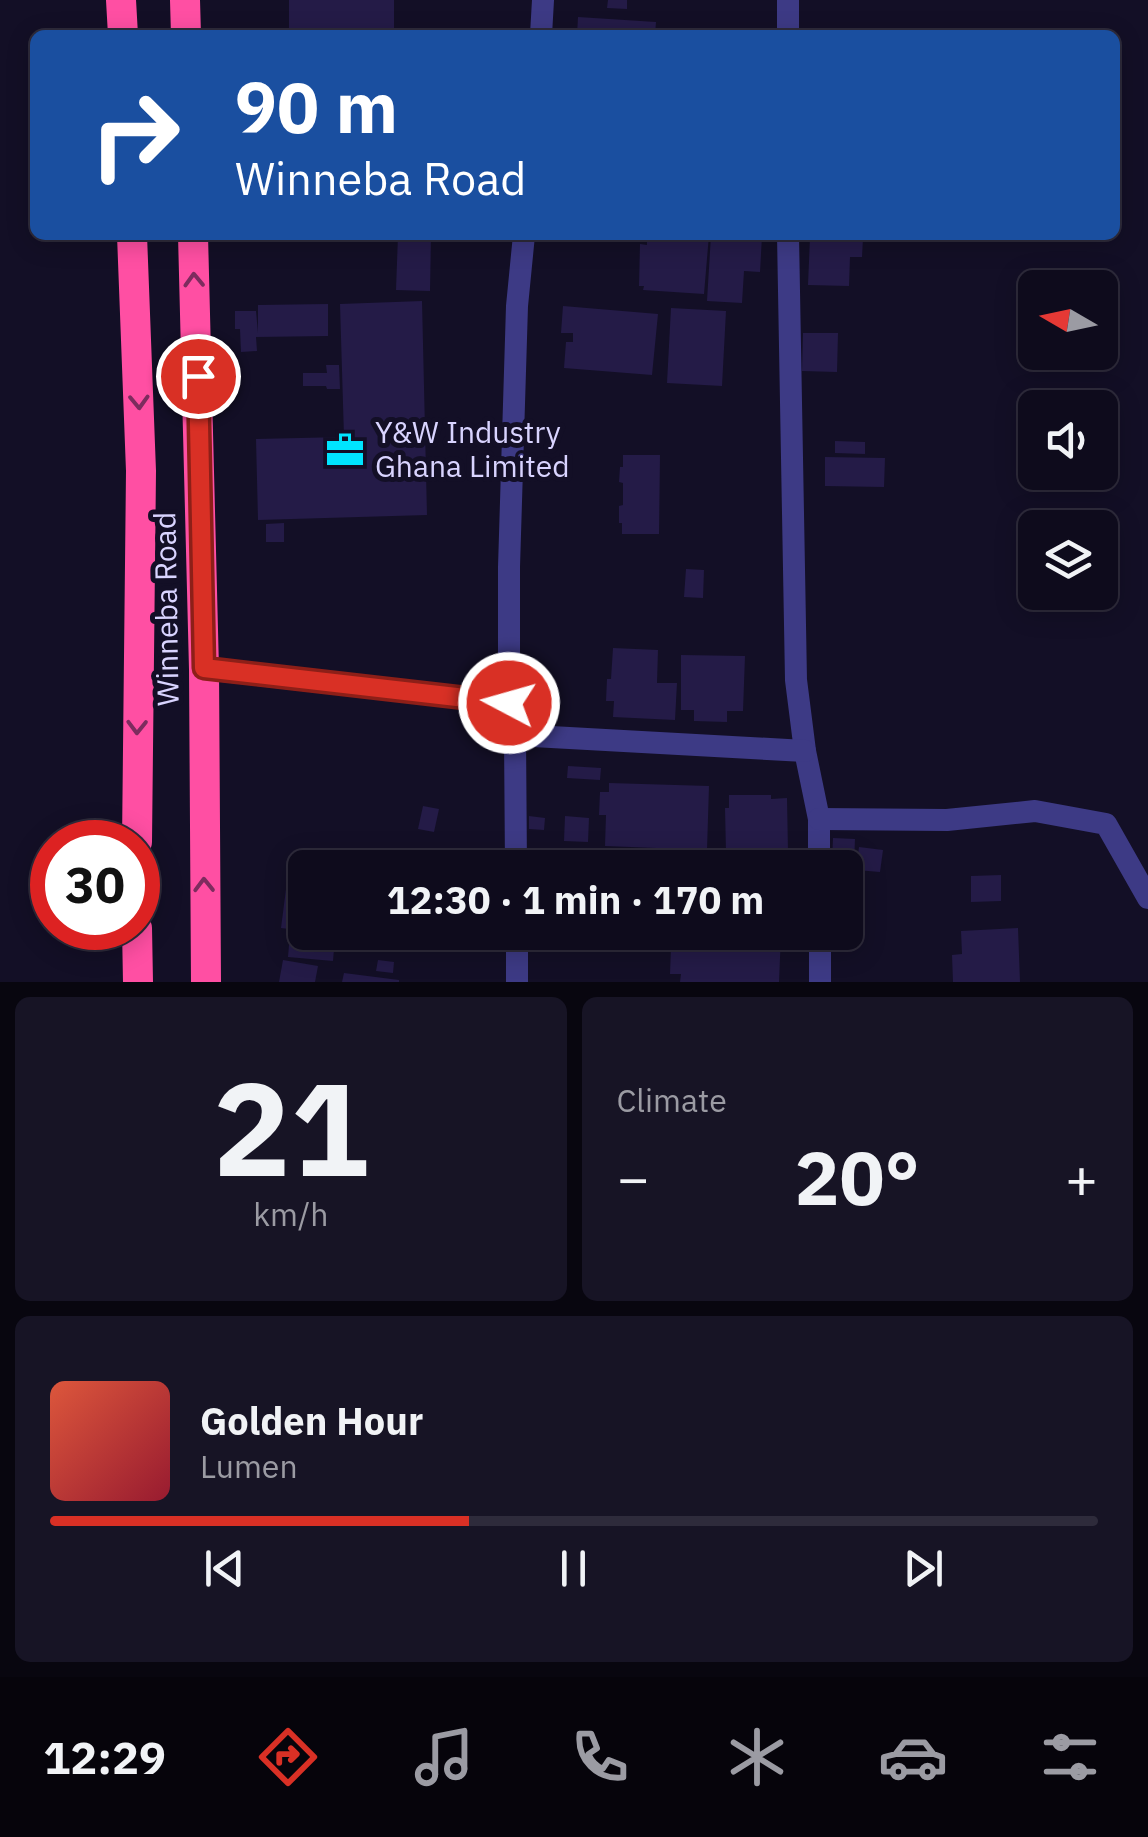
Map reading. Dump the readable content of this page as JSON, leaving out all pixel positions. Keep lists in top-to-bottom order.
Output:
{
  "streets": {
    "highway": ["Winneba Road"]
  },
  "places": {
    "office": ["Y&W Industry Ghana Limited"]
  },
  "north": "left",
  "page": {
    "turn": ["90 m", "Winneba Road"],
    "limit": "30",
    "trip": "12:30 · 1 min · 170 m",
    "tile": [
      ["21", "km/h"],
      "Climate"
    ],
    "heat": ["−", "20°", "+"],
    "song": ["Golden Hour", "Lumen"],
    "tabs": "12:29"
  }
}
